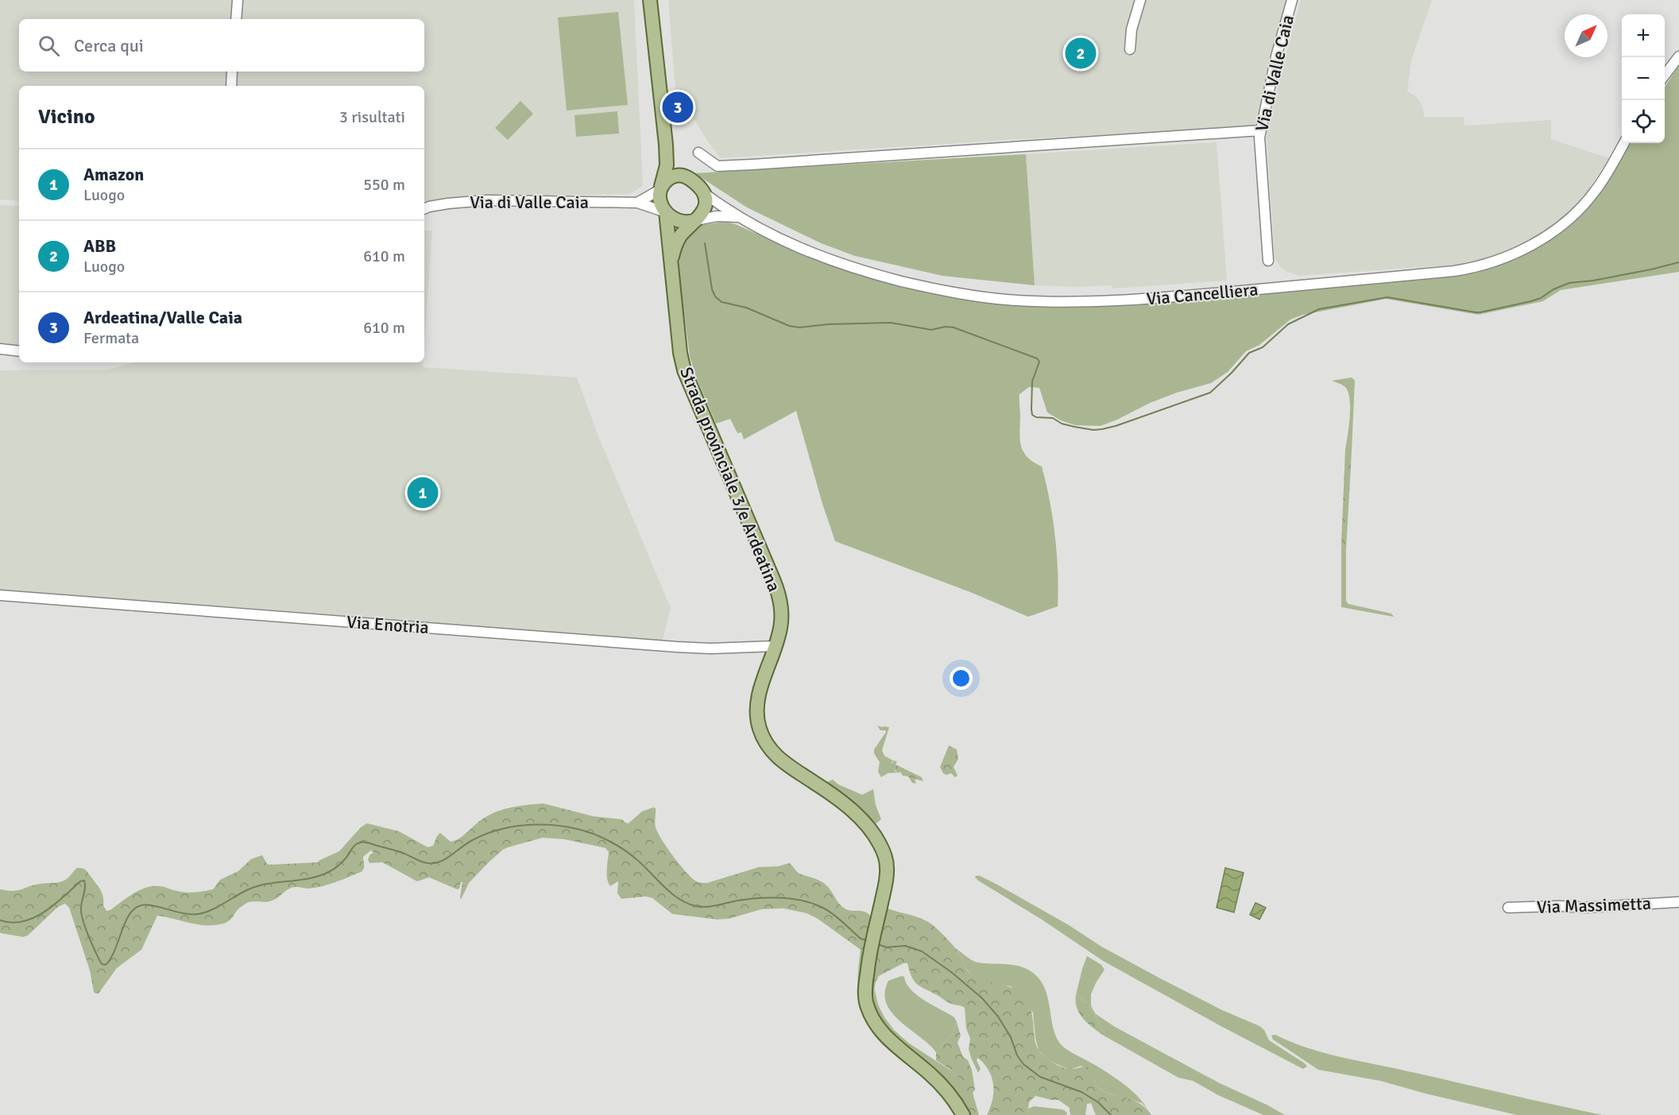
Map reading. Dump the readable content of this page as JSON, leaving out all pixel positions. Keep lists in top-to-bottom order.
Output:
{
  "streets": {
    "main road": ["Strada provinciale 3/e Ardeatina"],
    "street": [
      "Via di Valle Caia",
      "Via Cancelliera",
      "Via Enotria",
      "Via Massimetta"
    ]
  },
  "crossings": [
    ["Via di Valle Caia", "Via Cancelliera"],
    ["Via di Valle Caia", "Strada provinciale 3/e Ardeatina"],
    ["Via Cancelliera", "Strada provinciale 3/e Ardeatina"],
    ["Strada provinciale 3/e Ardeatina", "Via Enotria"]
  ],
  "north": "top right",
  "page": {
    "map_buttons": ["+", "−"],
    "search": "Cerca qui",
    "pins": ["2", "3", "1"],
    "heading": ["Vicino", "3 risultati"],
    "list": [
      {
        "mark": "1",
        "name": "Amazon",
        "note": "Luogo",
        "value": "550 m"
      },
      {
        "mark": "2",
        "name": "ABB",
        "note": "Luogo",
        "value": "610 m"
      },
      {
        "mark": "3",
        "name": "Ardeatina/Valle Caia",
        "note": "Fermata",
        "value": "610 m"
      }
    ]
  }
}
